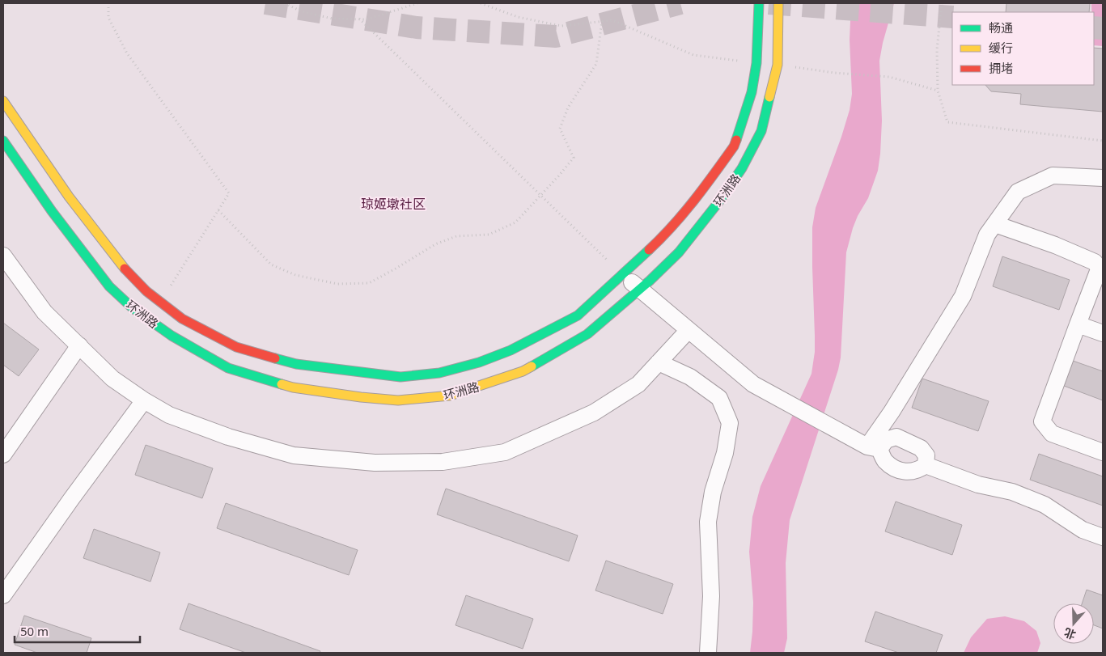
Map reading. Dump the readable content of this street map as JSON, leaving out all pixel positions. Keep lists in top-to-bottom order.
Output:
{
  "streets": {
    "street": ["环洲路"]
  },
  "districts": ["琼姬墩社区"],
  "legend": ["畅通", "缓行", "拥堵"],
  "scale_bar": "50 m",
  "north": "bottom"
}
